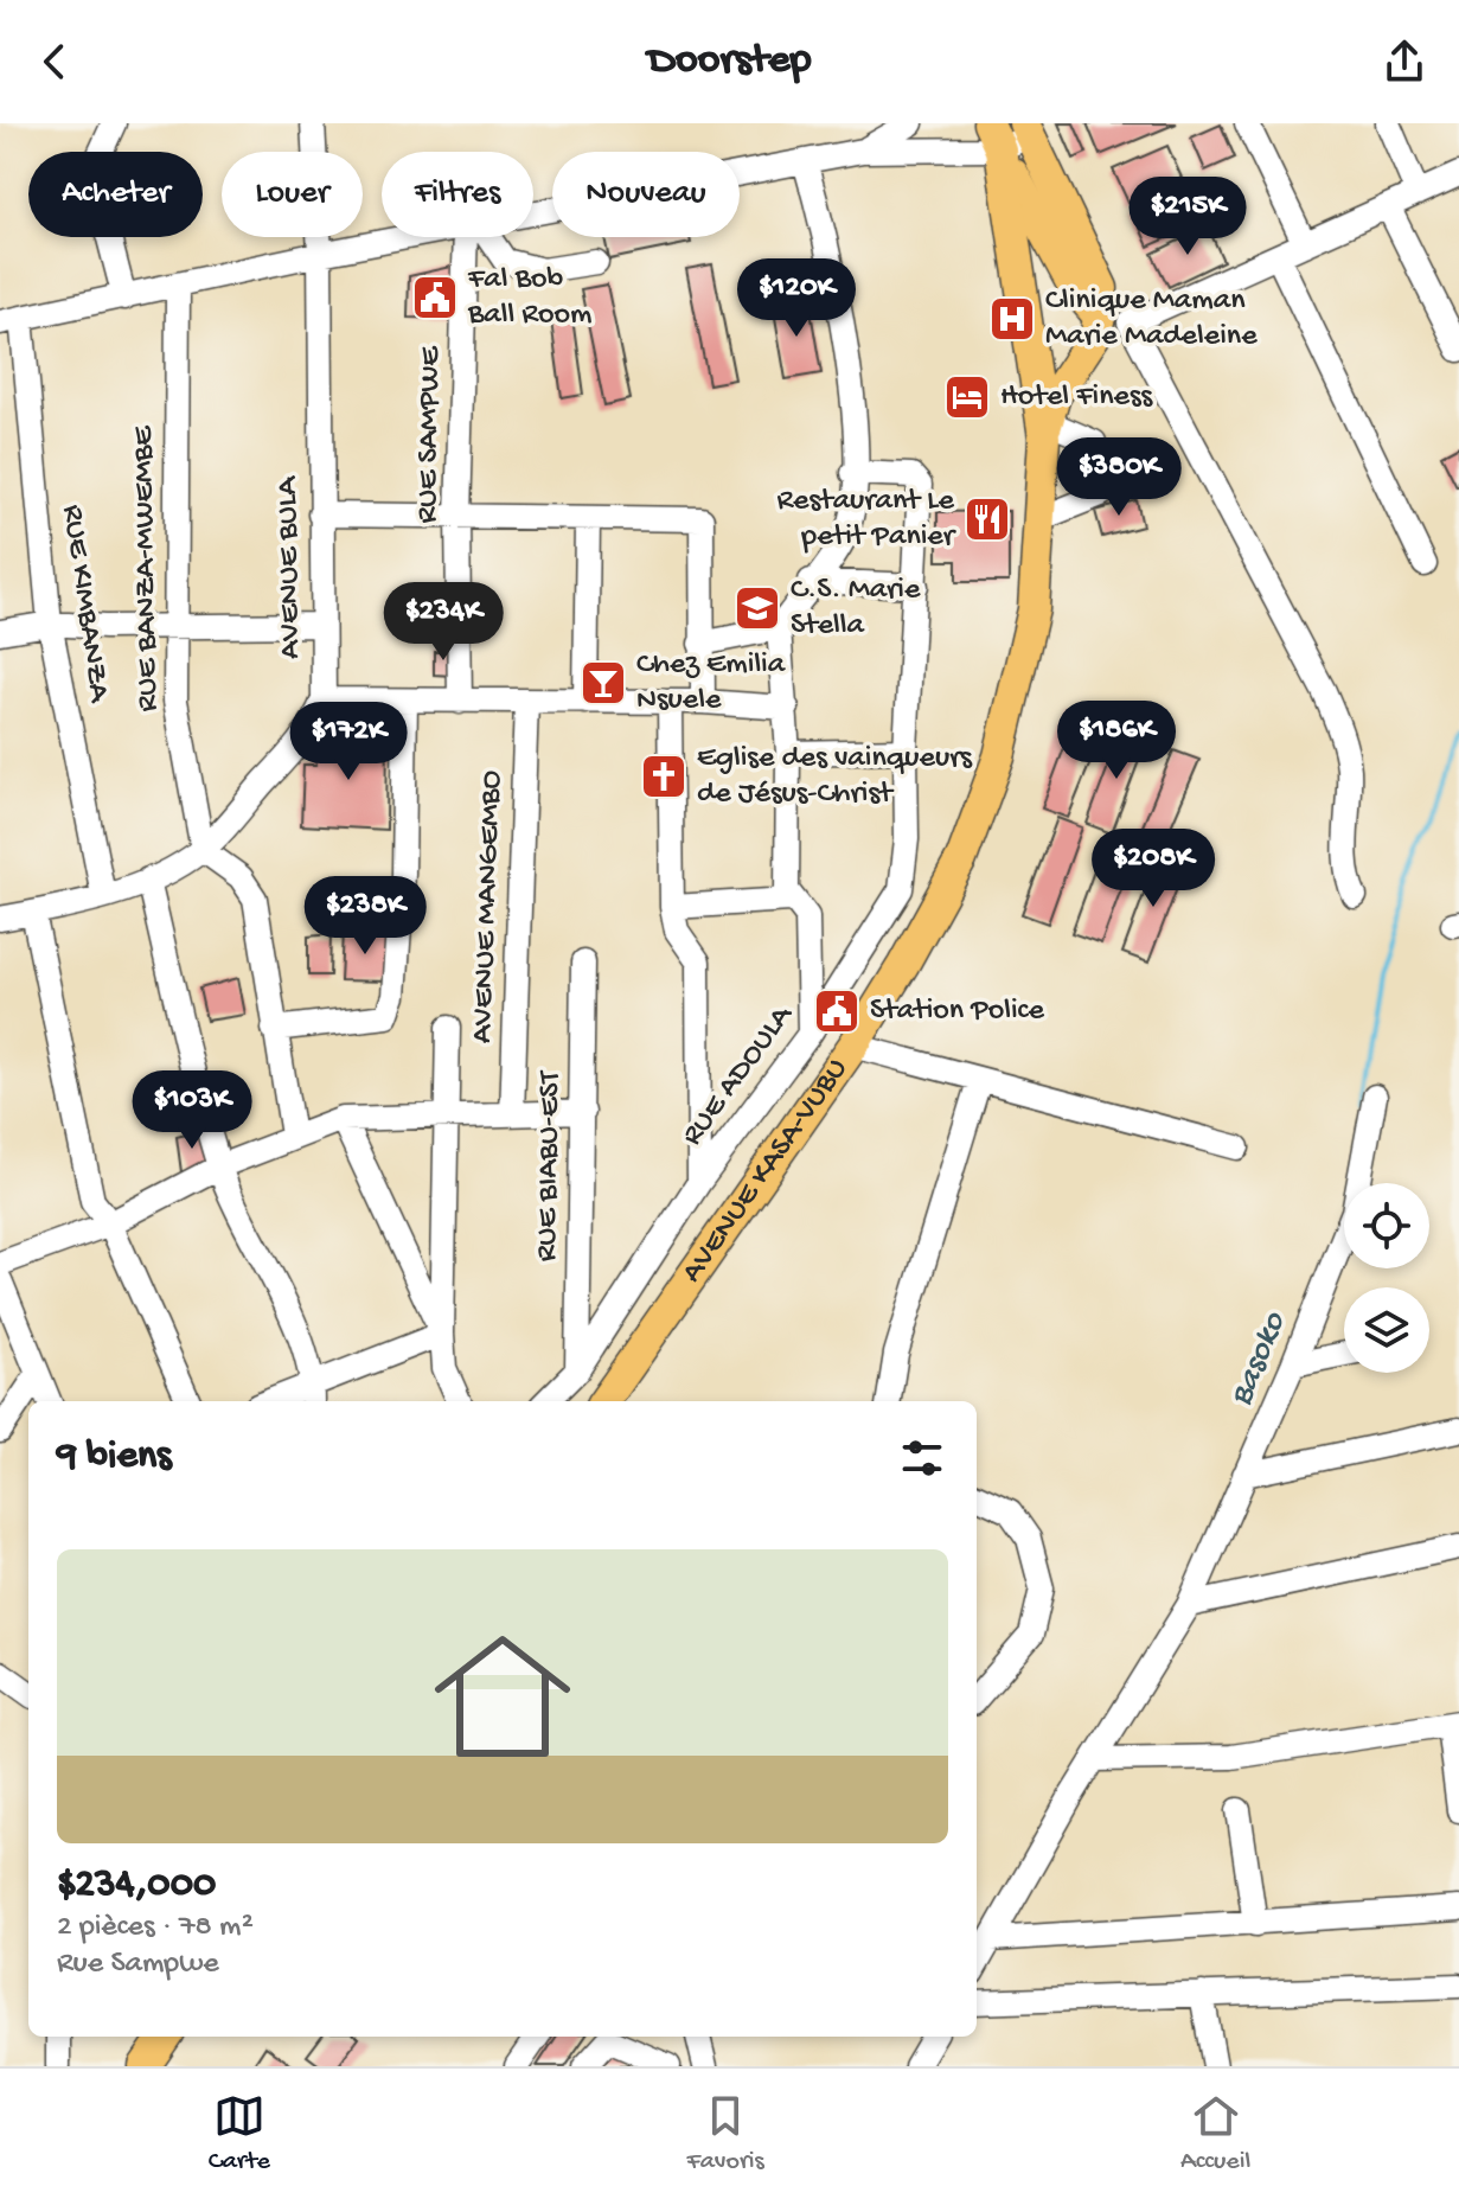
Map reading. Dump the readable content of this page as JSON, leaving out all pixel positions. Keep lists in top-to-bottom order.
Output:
{
  "streets": {
    "main road": ["AVENUE KASA-VUBU"],
    "street": [
      "RUE SAMPWE",
      "AVENUE BULA",
      "RUE BANZA-MWEMBE",
      "RUE KIMBANZA",
      "AVENUE MANGEMBO",
      "RUE ADOULA",
      "RUE BIABU-EST"
    ]
  },
  "crossings": [
    ["AVENUE BULA", "RUE BANZA-MWEMBE"],
    ["AVENUE BULA", "RUE KIMBANZA"],
    ["RUE ADOULA", "RUE BIABU-EST"]
  ],
  "water": ["Basoko"],
  "places": {
    "public building": ["Fal Bob Ball Room", "Station Police"],
    "hospital": ["Clinique Maman Marie Madeleine"],
    "hotel": ["Hotel Finess"],
    "restaurant": ["Restaurant Le petit Panier"],
    "school or university": ["C.S. Marie Stella"],
    "bar": ["Chez Emilia Nsuele"],
    "church": ["Eglise des vainqueurs de Jésus-Christ"]
  },
  "page": {
    "header": "Doorstep",
    "chip": [
      "Acheter",
      "Louer",
      "Filtres",
      "Nouveau"
    ],
    "price": [
      "$215K",
      "$120K",
      "$380K",
      "$234K",
      "$186K",
      "$172K",
      "$208K",
      "$238K",
      "$103K"
    ],
    "heading": "9 biens",
    "list": [
      {
        "name": "$234,000",
        "note": "2 pièces · 78 m² · Rue Sampwe"
      }
    ],
    "tabs": ["Carte", "Favoris", "Accueil"]
  }
}
